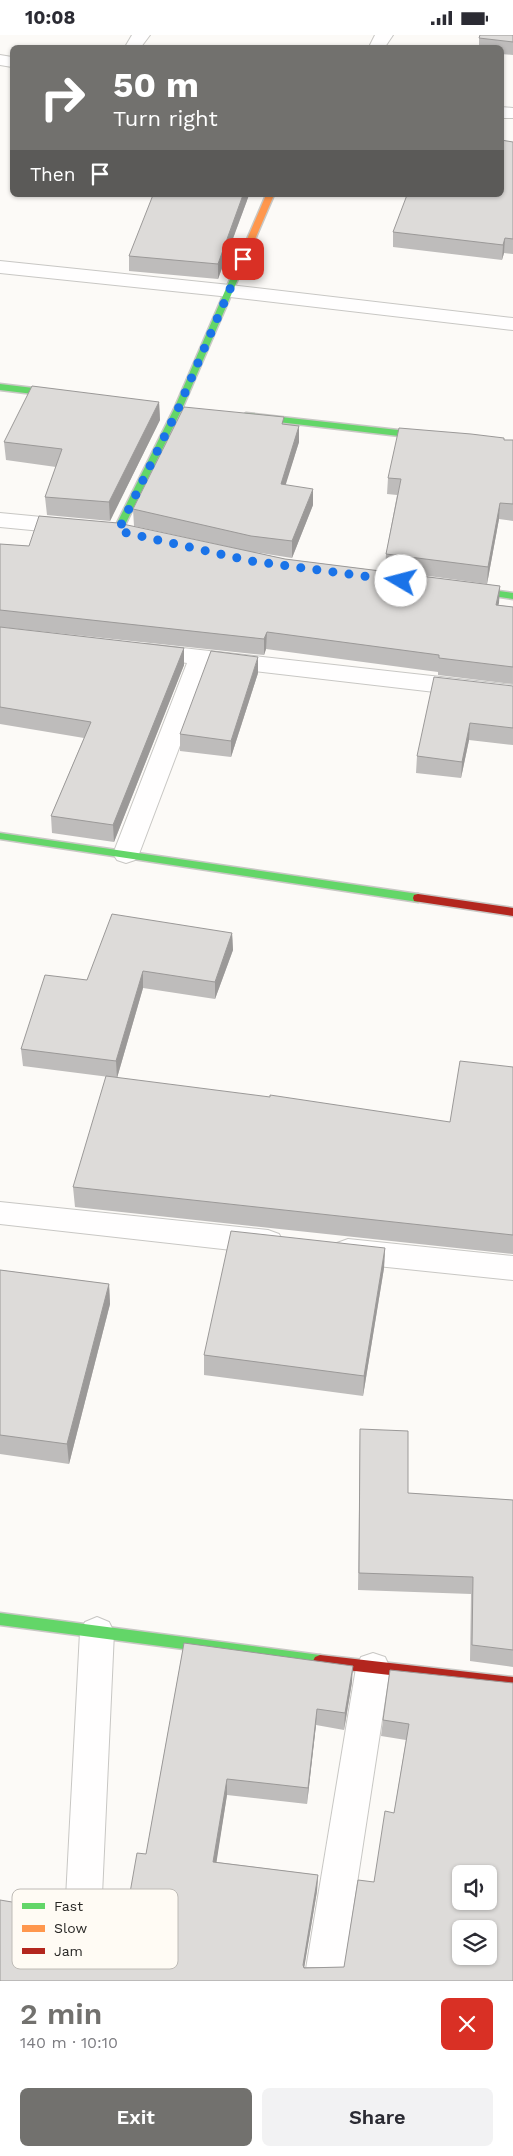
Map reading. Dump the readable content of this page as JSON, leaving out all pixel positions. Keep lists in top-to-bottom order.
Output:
{
  "legend": ["Fast", "Slow", "Jam"],
  "page": {
    "status": "10:08",
    "turn": ["50 m", "Turn right"],
    "then": "Then",
    "heading": ["2 min", "140 m · 10:10"],
    "buttons": ["Exit", "Share"]
  }
}
